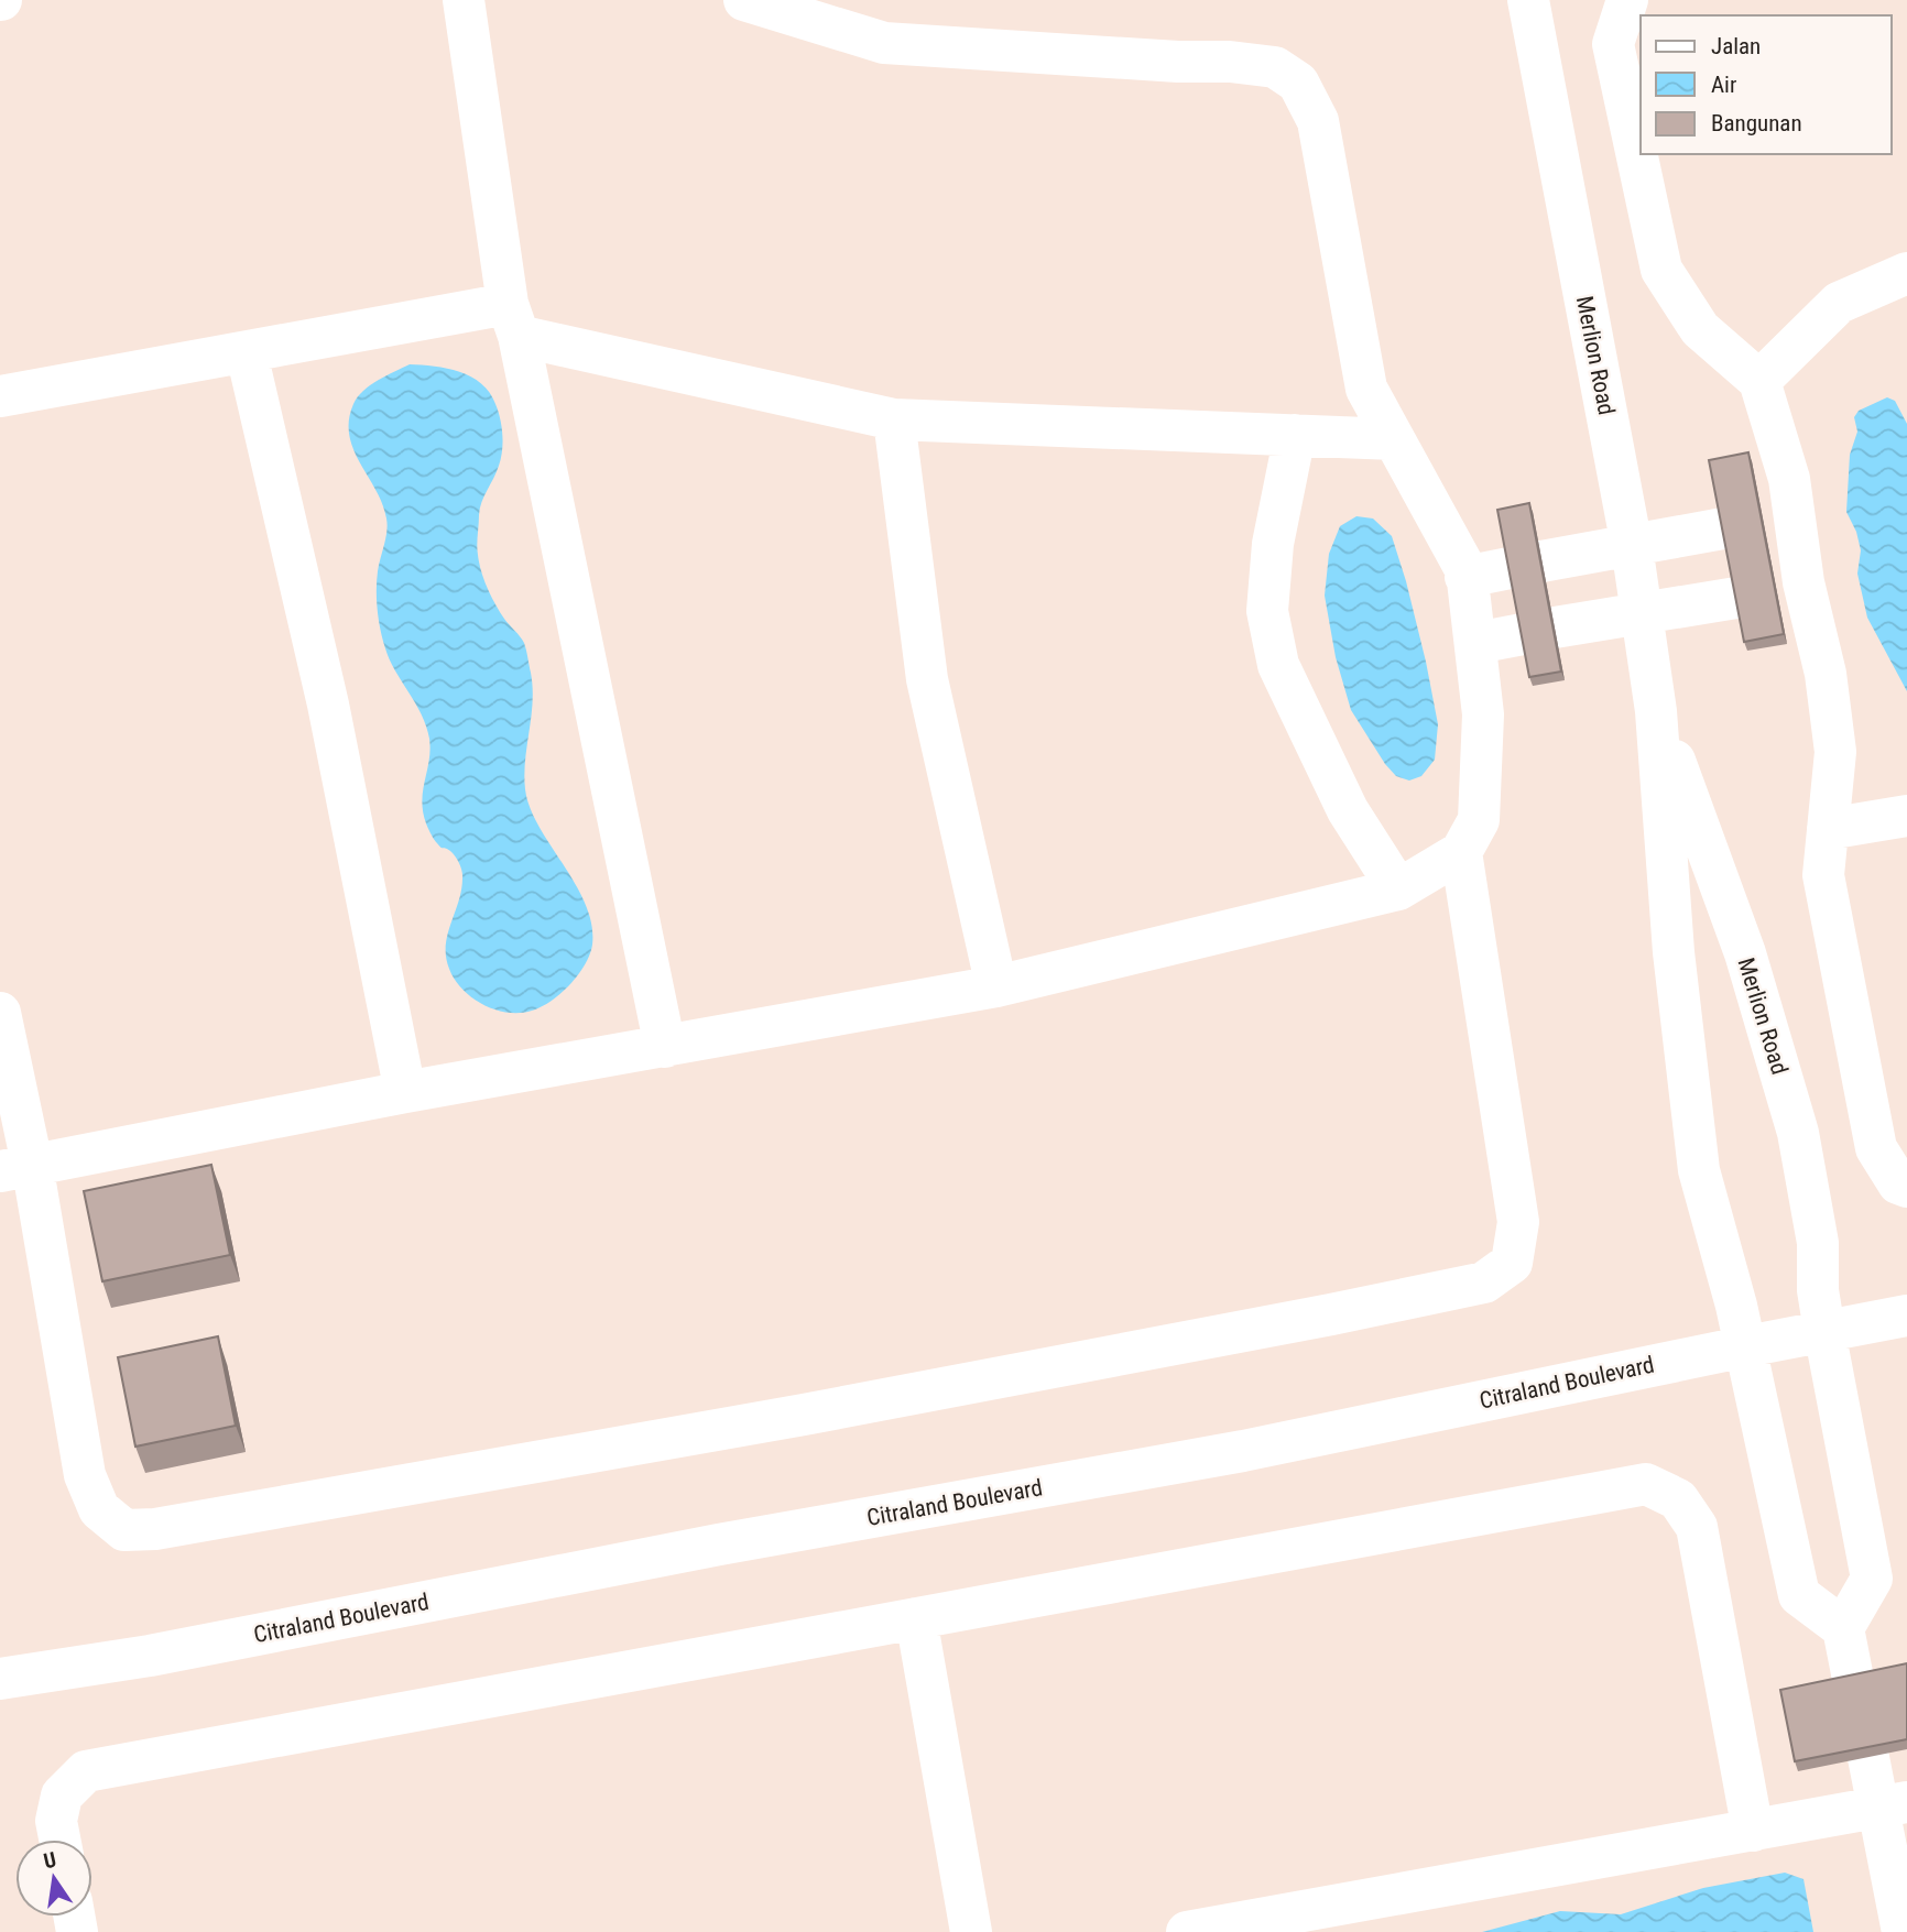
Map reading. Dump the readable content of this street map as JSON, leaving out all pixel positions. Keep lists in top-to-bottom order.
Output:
{
  "streets": {
    "street": ["Merlion Road", "Citraland Boulevard"]
  },
  "crossings": [
    ["Merlion Road", "Citraland Boulevard"]
  ],
  "legend": ["Jalan", "Air", "Bangunan"],
  "north": "top"
}
